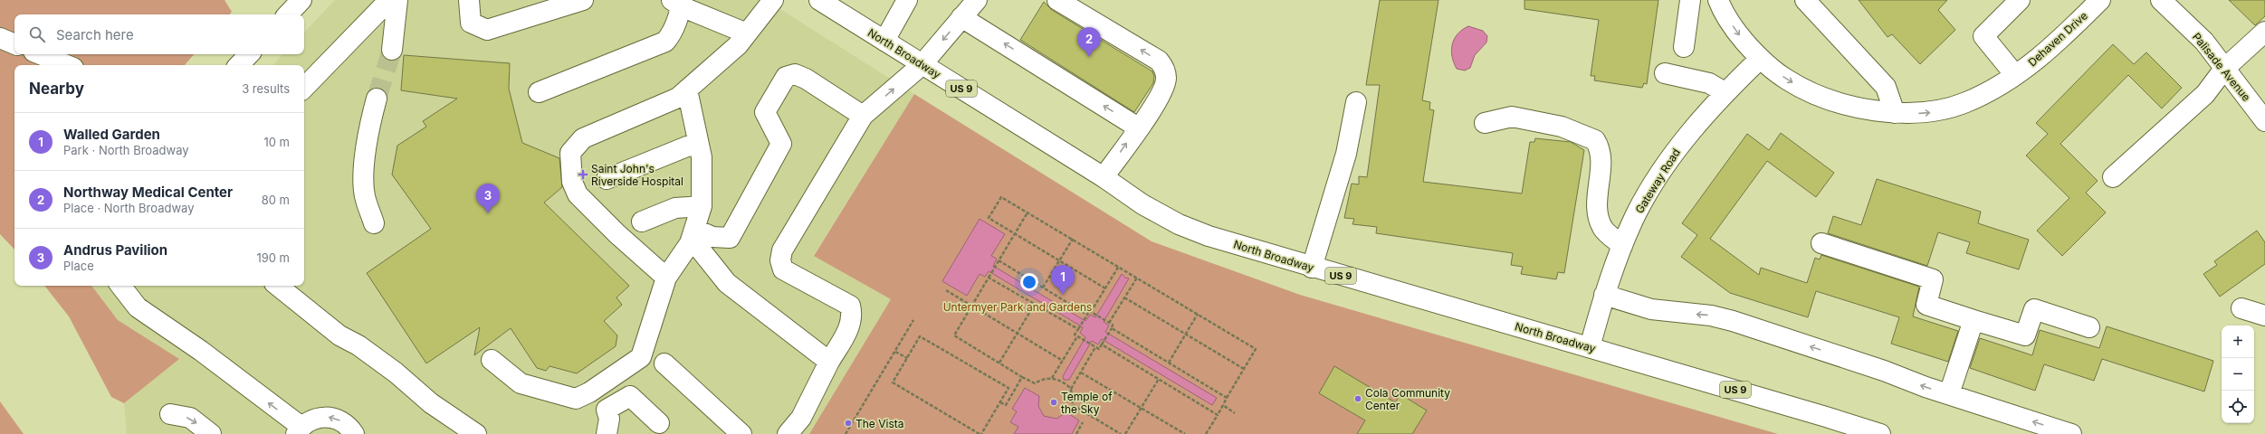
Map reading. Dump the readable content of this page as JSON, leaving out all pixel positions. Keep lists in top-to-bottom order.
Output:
{
  "streets": {
    "main road": [
      "Dehaven Drive",
      "North Broadway",
      "Palisade Avenue",
      "US 9",
      "Gateway Road"
    ]
  },
  "crossings": [
    ["Dehaven Drive", "Gateway Road"],
    ["North Broadway", "Gateway Road"]
  ],
  "one_way": ["Dehaven Drive"],
  "parks": ["Untermyer Park and Gardens"],
  "places": {
    "health": ["Saint John's Riverside Hospital"],
    "other": ["Cola Community Center", "Temple of the Sky", "The Vista"]
  },
  "page": {
    "search": "Search here",
    "pins": ["2", "3", "1"],
    "heading": ["Nearby", "3 results"],
    "list": [
      {
        "mark": "1",
        "name": "Walled Garden",
        "note": "Park · North Broadway",
        "value": "10 m"
      },
      {
        "mark": "2",
        "name": "Northway Medical Center",
        "note": "Place · North Broadway",
        "value": "80 m"
      },
      {
        "mark": "3",
        "name": "Andrus Pavilion",
        "note": "Place",
        "value": "190 m"
      }
    ],
    "map_buttons": ["+", "−"]
  }
}
